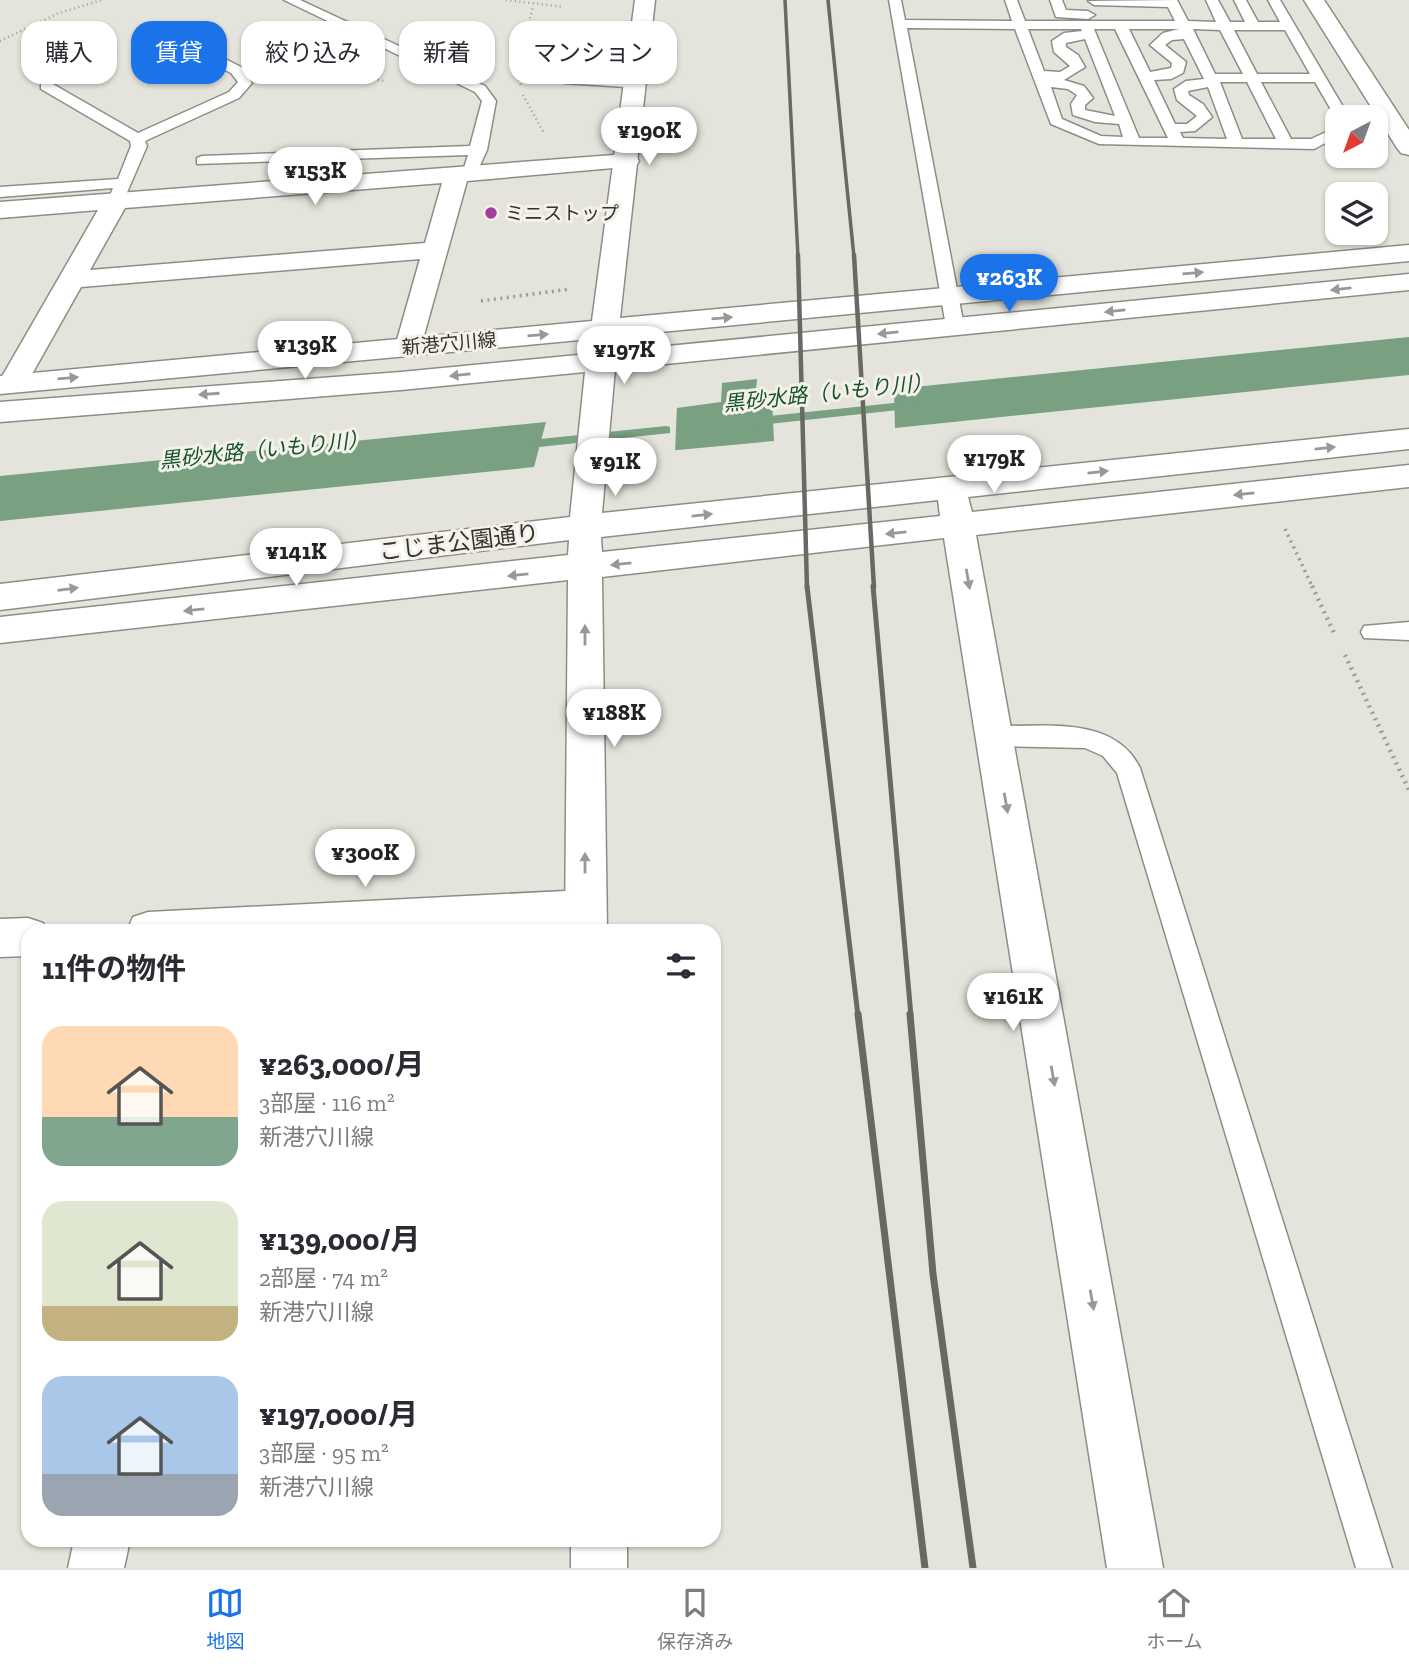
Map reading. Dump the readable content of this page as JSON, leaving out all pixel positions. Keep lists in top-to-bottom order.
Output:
{
  "streets": {
    "street": ["新港穴川線", "こじま公園通り"]
  },
  "water": ["黒砂水路（いもり川）"],
  "places": ["ミニストップ"],
  "north": "bottom left",
  "page": {
    "chip": [
      "購入",
      "賃貸",
      "絞り込み",
      "新着",
      "マンション"
    ],
    "price": [
      "¥190K",
      "¥153K",
      "¥263K",
      "¥139K",
      "¥197K",
      "¥179K",
      "¥91K",
      "¥141K",
      "¥188K",
      "¥300K",
      "¥161K"
    ],
    "heading": "11件の物件",
    "list": [
      {
        "name": "¥263,000/月",
        "note": "3部屋 · 116 m² · 新港穴川線"
      },
      {
        "name": "¥139,000/月",
        "note": "2部屋 · 74 m² · 新港穴川線"
      },
      {
        "name": "¥197,000/月",
        "note": "3部屋 · 95 m² · 新港穴川線"
      }
    ],
    "tabs": ["地図", "保存済み", "ホーム"]
  }
}
